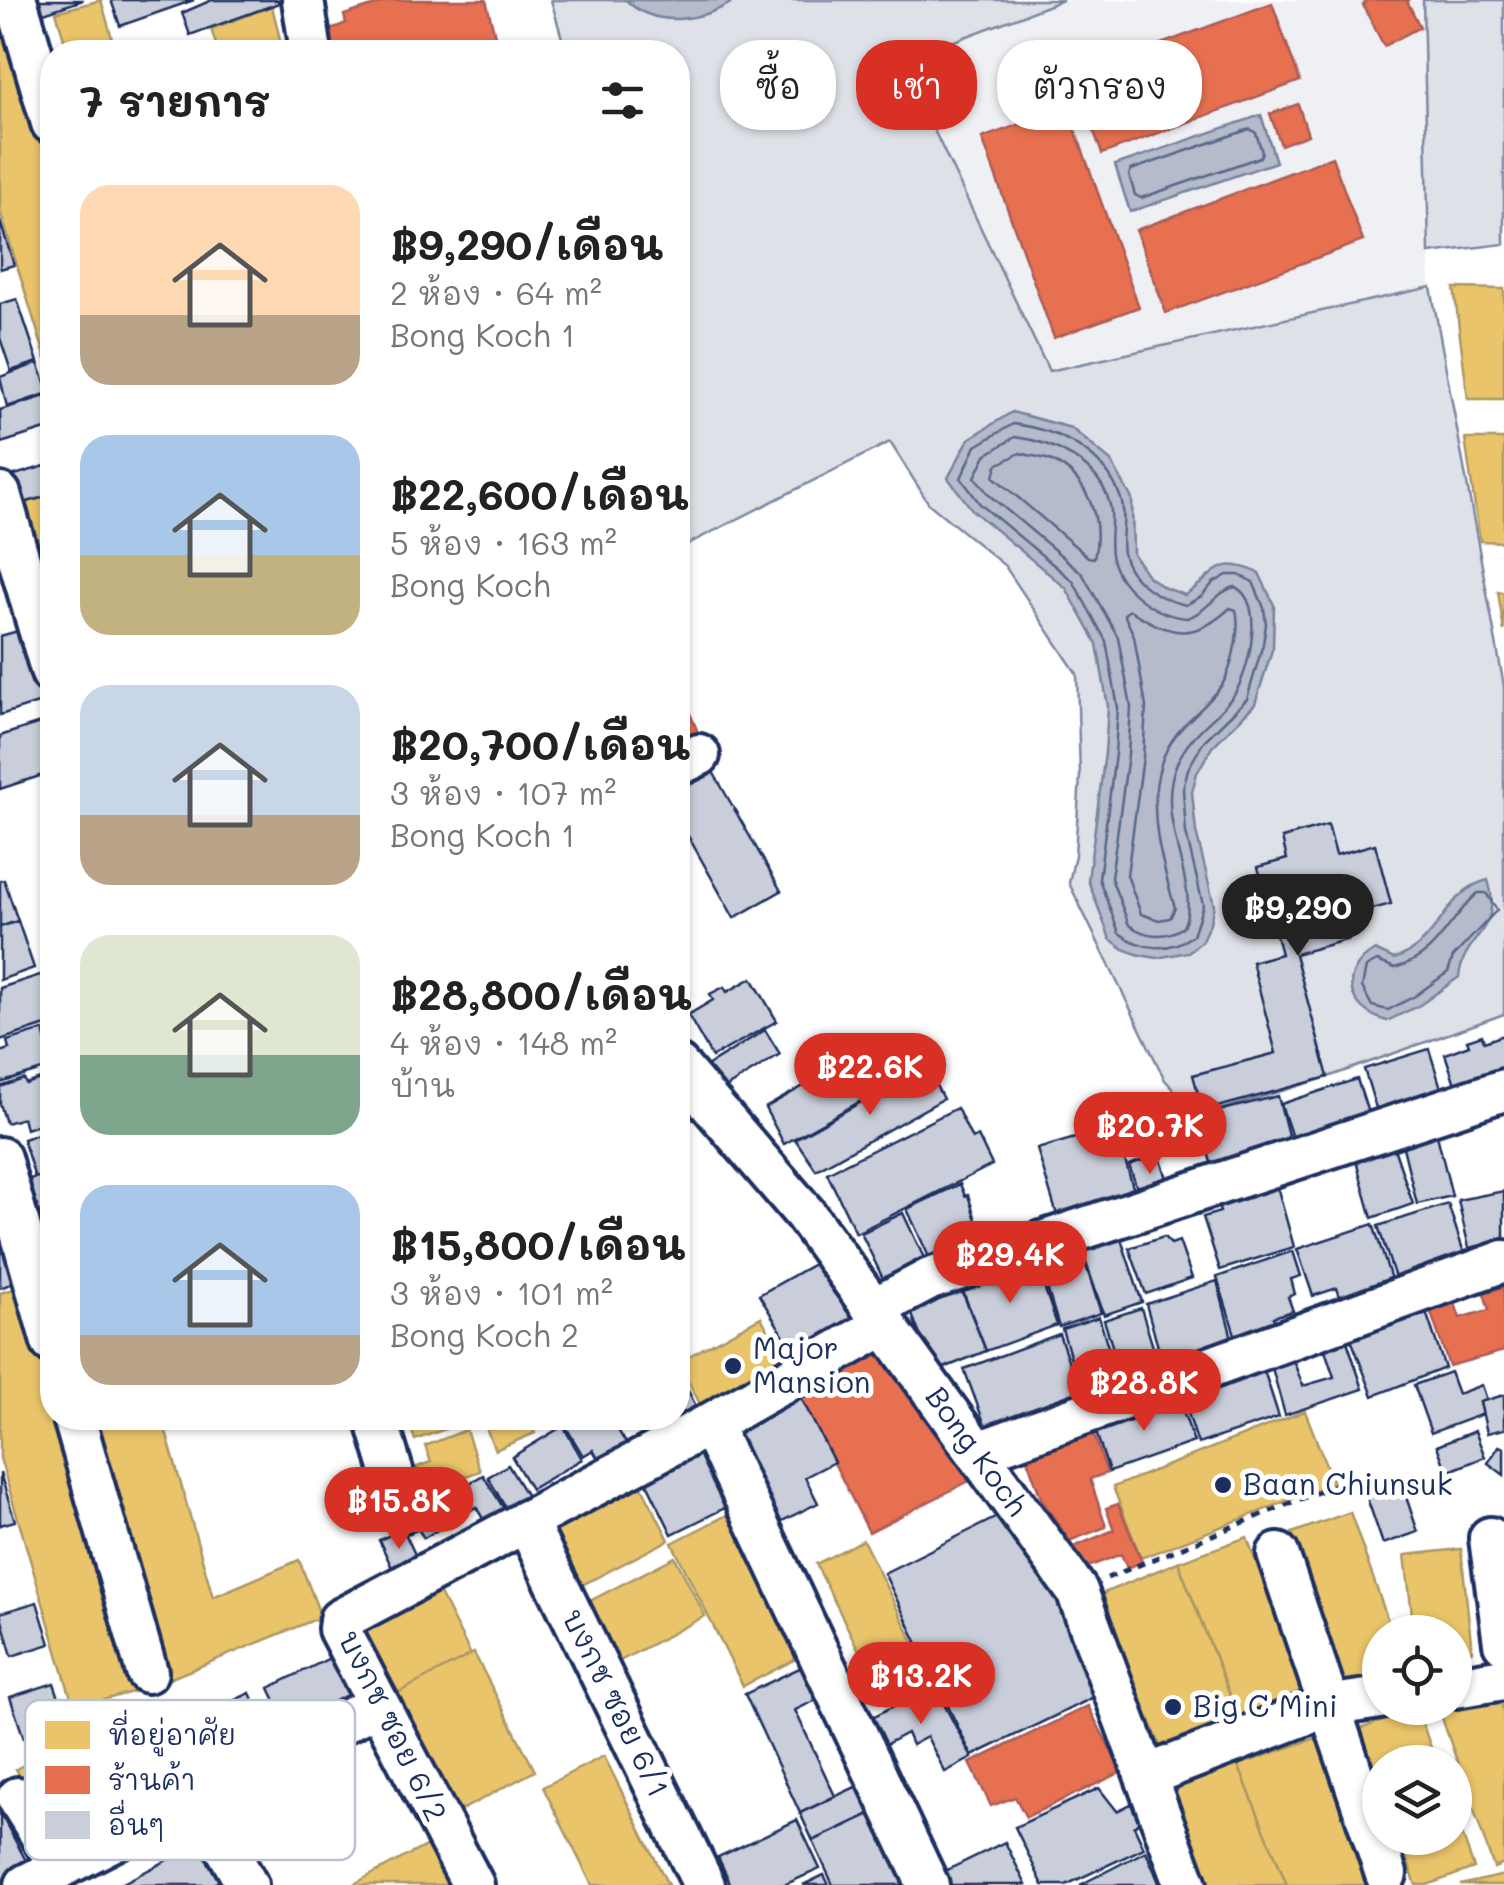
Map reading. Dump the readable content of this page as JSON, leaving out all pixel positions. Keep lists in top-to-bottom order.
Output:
{
  "streets": {
    "street": ["Bong Koch", "บงกช ซอย 6/1", "บงกช ซอย 6/2"]
  },
  "crossings": [
    ["บงกช ซอย 6/1", "บงกช ซอย 6/2"]
  ],
  "places": ["Major Mansion", "Baan Chiunsuk", "Big C Mini"],
  "legend": ["ที่อยู่อาศัย", "ร้านค้า", "อื่นๆ"],
  "page": {
    "chip": ["ซื้อ", "เช่า", "ตัวกรอง"],
    "heading": "7 รายการ",
    "list": [
      {
        "name": "฿9,290/เดือน",
        "note": "2 ห้อง · 64 m² · Bong Koch 1"
      },
      {
        "name": "฿22,600/เดือน",
        "note": "5 ห้อง · 163 m² · Bong Koch"
      },
      {
        "name": "฿20,700/เดือน",
        "note": "3 ห้อง · 107 m² · Bong Koch 1"
      },
      {
        "name": "฿28,800/เดือน",
        "note": "4 ห้อง · 148 m² · บ้าน"
      },
      {
        "name": "฿15,800/เดือน",
        "note": "3 ห้อง · 101 m² · Bong Koch 2"
      }
    ],
    "price": [
      "฿9,290",
      "฿22.6K",
      "฿20.7K",
      "฿29.4K",
      "฿28.8K",
      "฿15.8K",
      "฿13.2K"
    ]
  }
}
